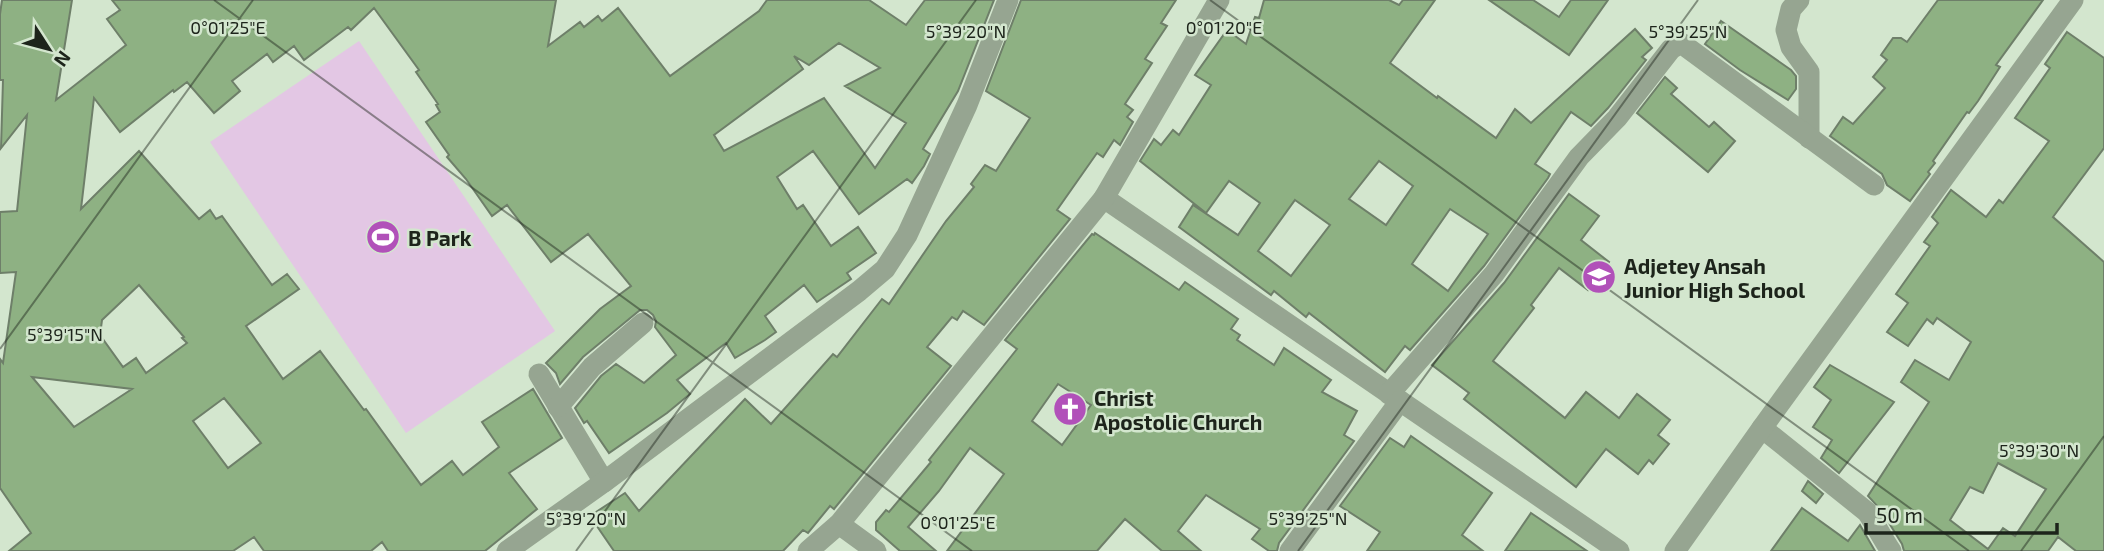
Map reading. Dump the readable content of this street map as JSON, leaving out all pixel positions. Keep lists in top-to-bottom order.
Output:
{
  "places": {
    "sports": ["B Park"],
    "school or university": ["Adjetey Ansah Junior High School"],
    "church": ["Christ Apostolic Church"]
  },
  "scale_bar": "50 m",
  "north": "bottom right",
  "coordinates": [
    "0°01'25\"E",
    "0°01'20\"E",
    "5°39'20\"N",
    "5°39'25\"N",
    "5°39'15\"N",
    "5°39'30\"N"
  ]
}
